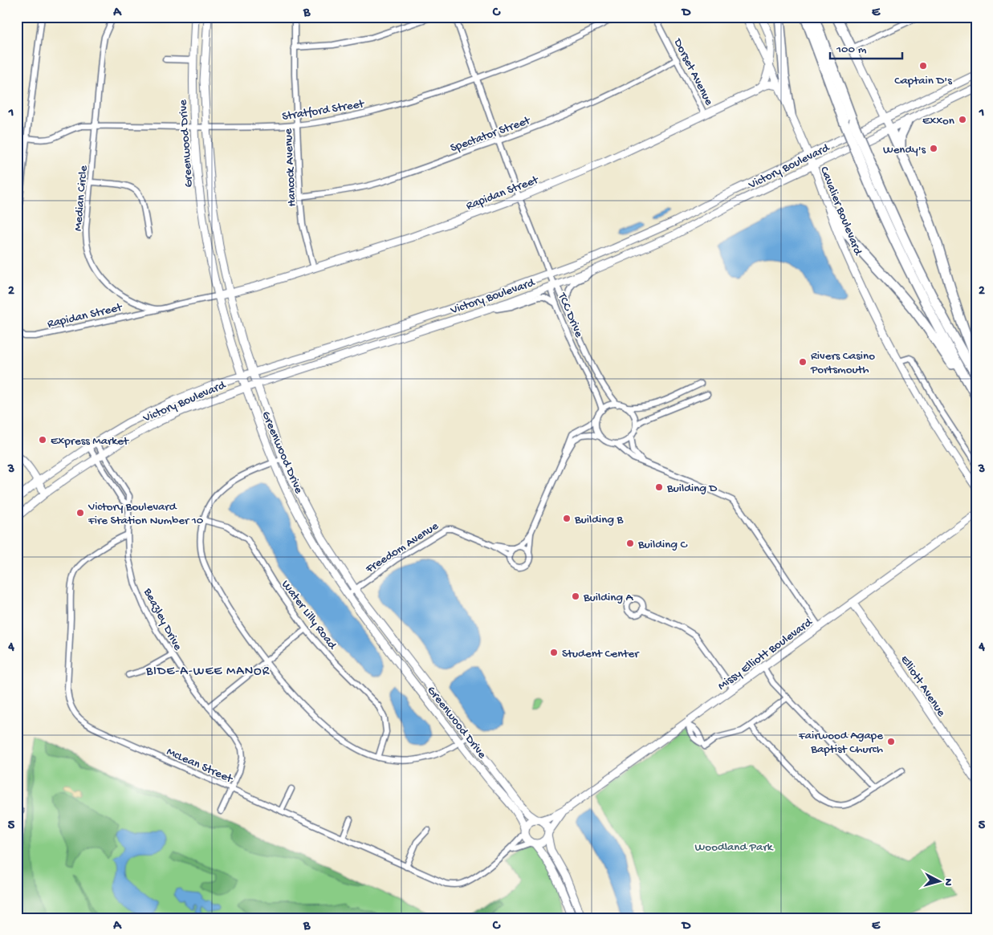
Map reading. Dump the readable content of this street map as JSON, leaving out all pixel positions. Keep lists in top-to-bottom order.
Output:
{
  "streets": {
    "main road": [
      "Greenwood Drive",
      "Victory Boulevard",
      "Rapidan Street",
      "Cavalier Boulevard",
      "Missy Elliott Boulevard",
      "Elliott Avenue"
    ],
    "street": [
      "Dorset Avenue",
      "Stratford Street",
      "Spectator Street",
      "Hancock Avenue",
      "Median Circle",
      "TCC Drive",
      "Freedom Avenue",
      "Water Lilly Road",
      "Beazley Drive",
      "McLean Street"
    ]
  },
  "crossings": [
    ["Dorset Avenue", "Spectator Street"],
    ["Dorset Avenue", "Rapidan Street"],
    ["Stratford Street", "Greenwood Drive"],
    ["Stratford Street", "Hancock Avenue"],
    ["Stratford Street", "Median Circle"],
    ["Spectator Street", "Hancock Avenue"],
    ["Greenwood Drive", "Victory Boulevard"],
    ["Greenwood Drive", "Rapidan Street"],
    ["Greenwood Drive", "Median Circle"],
    ["Greenwood Drive", "Freedom Avenue"],
    ["Greenwood Drive", "Missy Elliott Boulevard"],
    ["Greenwood Drive", "McLean Street"],
    ["Victory Boulevard", "Cavalier Boulevard"],
    ["Victory Boulevard", "TCC Drive"],
    ["Victory Boulevard", "Beazley Drive"],
    ["Hancock Avenue", "Rapidan Street"],
    ["Rapidan Street", "Median Circle"],
    ["TCC Drive", "Freedom Avenue"],
    ["Beazley Drive", "McLean Street"],
    ["Missy Elliott Boulevard", "Elliott Avenue"],
    ["Missy Elliott Boulevard", "McLean Street"]
  ],
  "districts": ["BIDE-A-WEE MANOR"],
  "parks": ["Woodland Park"],
  "places": [
    "Captain D's",
    "Exxon",
    "Wendy's",
    "Rivers Casino Portsmouth",
    "Express Market",
    "Building D",
    "Victory Boulevard Fire Station Number 10",
    "Building B",
    "Building C",
    "Building A",
    "Student Center",
    "Fairwood Agape Baptist Church"
  ],
  "scale_bar": "100 m",
  "north": "right",
  "grid": {
    "columns": [
      "A",
      "B",
      "C",
      "D",
      "E"
    ],
    "rows": [
      "1",
      "2",
      "3",
      "4",
      "5"
    ]
  }
}
